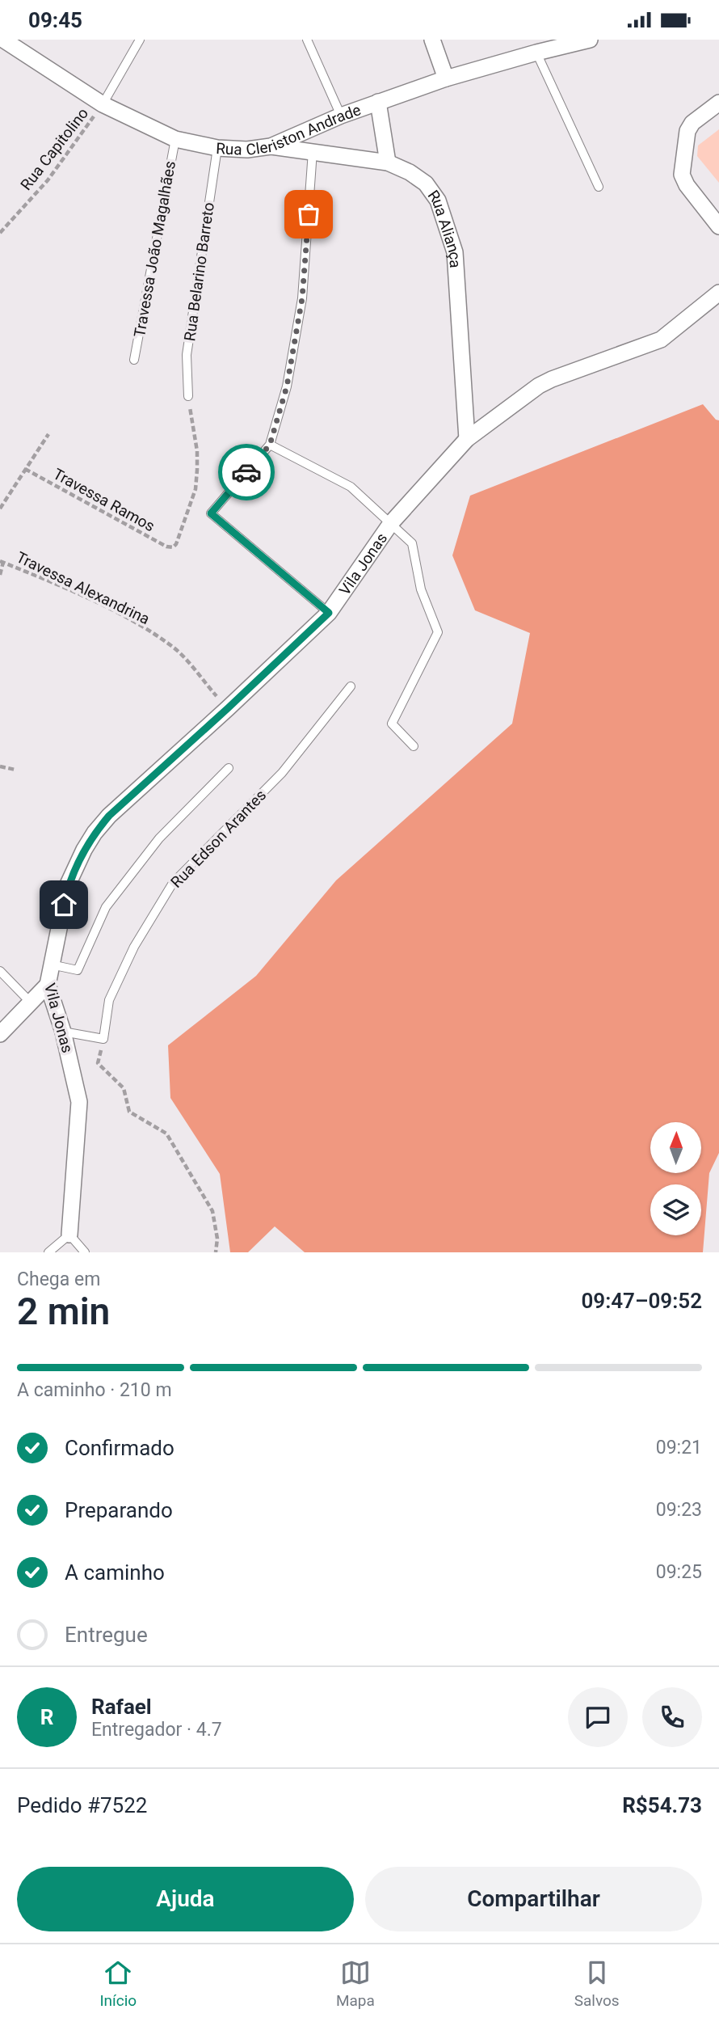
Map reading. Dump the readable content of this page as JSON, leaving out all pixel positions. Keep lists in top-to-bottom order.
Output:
{
  "streets": {
    "street": ["Rua Cleriston Andrade", "Rua Aliança", "Vila Jonas"],
    "lane": ["Travessa João Magalhães", "Rua Belarino Barreto", "Rua Edson Arantes"],
    "path": ["Rua Capitolino", "Travessa Ramos", "Travessa Alexandrina"]
  },
  "crossings": [
    ["Rua Cleriston Andrade", "Rua Capitolino"],
    ["Rua Cleriston Andrade", "Rua Aliança"],
    ["Rua Cleriston Andrade", "Travessa João Magalhães"],
    ["Rua Cleriston Andrade", "Rua Belarino Barreto"],
    ["Rua Aliança", "Vila Jonas"],
    ["Rua Belarino Barreto", "Travessa Ramos"],
    ["Vila Jonas", "Travessa Alexandrina"]
  ],
  "north": "top",
  "page": {
    "status": "09:45",
    "heading": ["2 min", "Chega em", "09:47–09:52"],
    "panel": [
      "Rafael",
      "Entregador · 4.7",
      "Pedido #7522",
      "R$54.73"
    ],
    "bar": "A caminho · 210 m",
    "list": [
      ["Confirmado", "09:21"],
      ["Preparando", "09:23"],
      ["A caminho", "09:25"],
      "Entregue"
    ],
    "round": "R",
    "buttons": ["Ajuda", "Compartilhar"],
    "tabs": ["Início", "Mapa", "Salvos"]
  }
}
